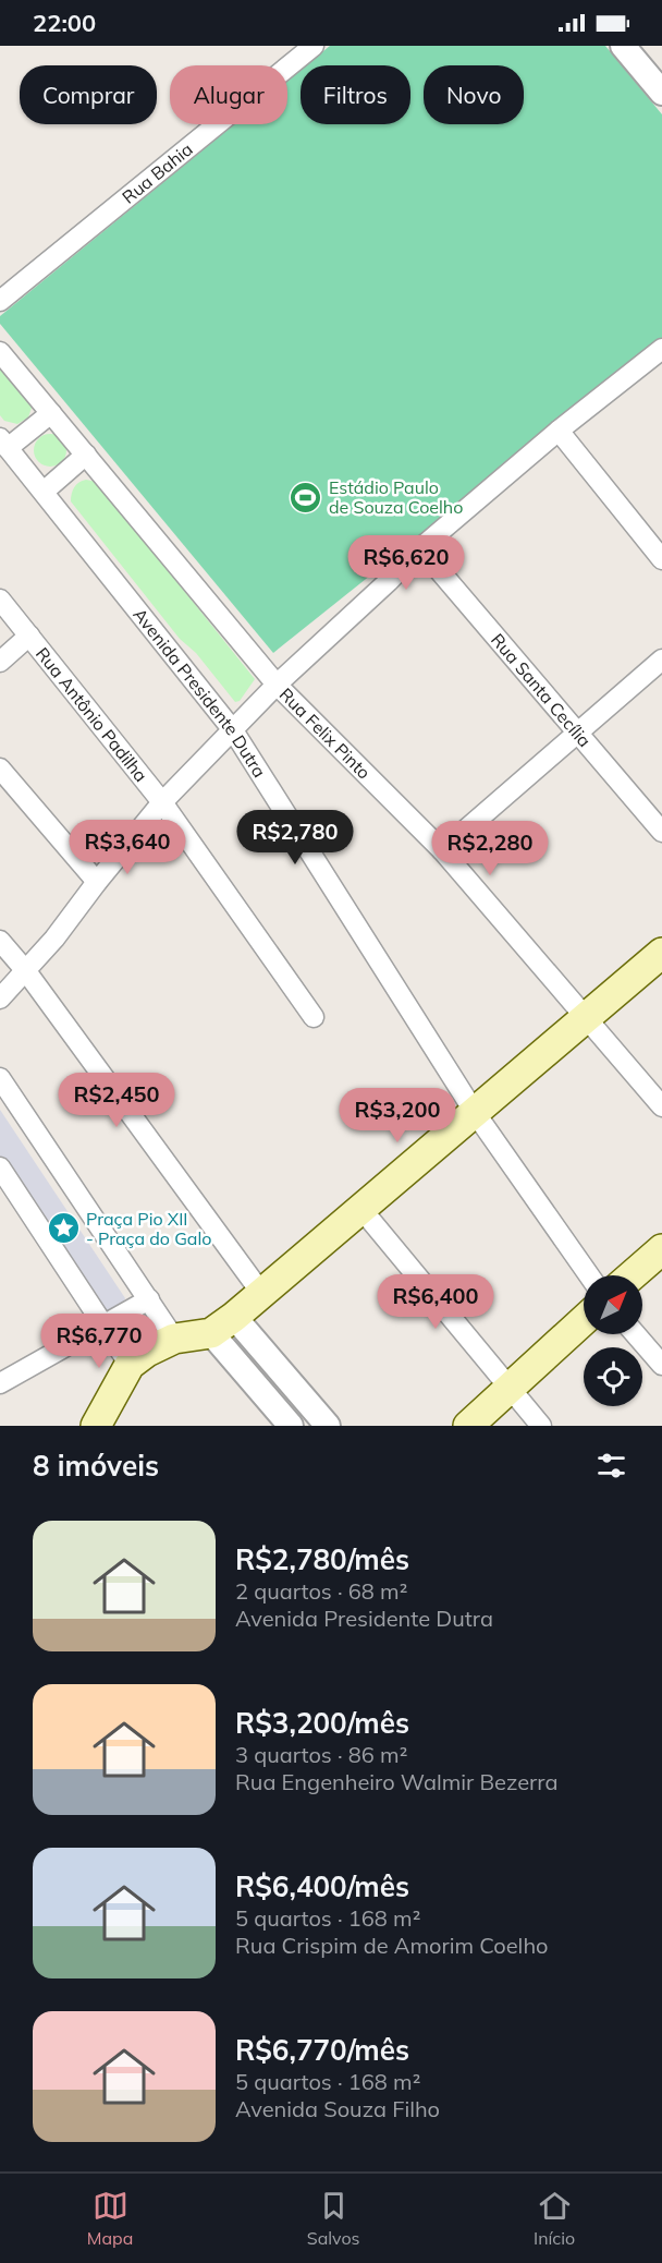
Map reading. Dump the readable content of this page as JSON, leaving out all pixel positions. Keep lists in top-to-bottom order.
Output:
{
  "streets": {
    "street": [
      "Rua Bahia",
      "Rua Santa Cecília",
      "Avenida Presidente Dutra",
      "Rua Antônio Padilha",
      "Rua Felix Pinto"
    ]
  },
  "places": {
    "sports": ["Estádio Paulo de Souza Coelho"],
    "place": ["Praça Pio XII - Praça do Galo"]
  },
  "north": "top right",
  "page": {
    "status": "22:00",
    "chip": [
      "Comprar",
      "Alugar",
      "Filtros",
      "Novo"
    ],
    "price": [
      "R$6,620",
      "R$2,780",
      "R$3,640",
      "R$2,280",
      "R$2,450",
      "R$3,200",
      "R$6,400",
      "R$6,770"
    ],
    "heading": "8 imóveis",
    "list": [
      {
        "name": "R$2,780/mês",
        "note": "2 quartos · 68 m² · Avenida Presidente Dutra"
      },
      {
        "name": "R$3,200/mês",
        "note": "3 quartos · 86 m² · Rua Engenheiro Walmir Bezerra"
      },
      {
        "name": "R$6,400/mês",
        "note": "5 quartos · 168 m² · Rua Crispim de Amorim Coelho"
      },
      {
        "name": "R$6,770/mês",
        "note": "5 quartos · 168 m² · Avenida Souza Filho"
      }
    ],
    "tabs": ["Mapa", "Salvos", "Início"]
  }
}
